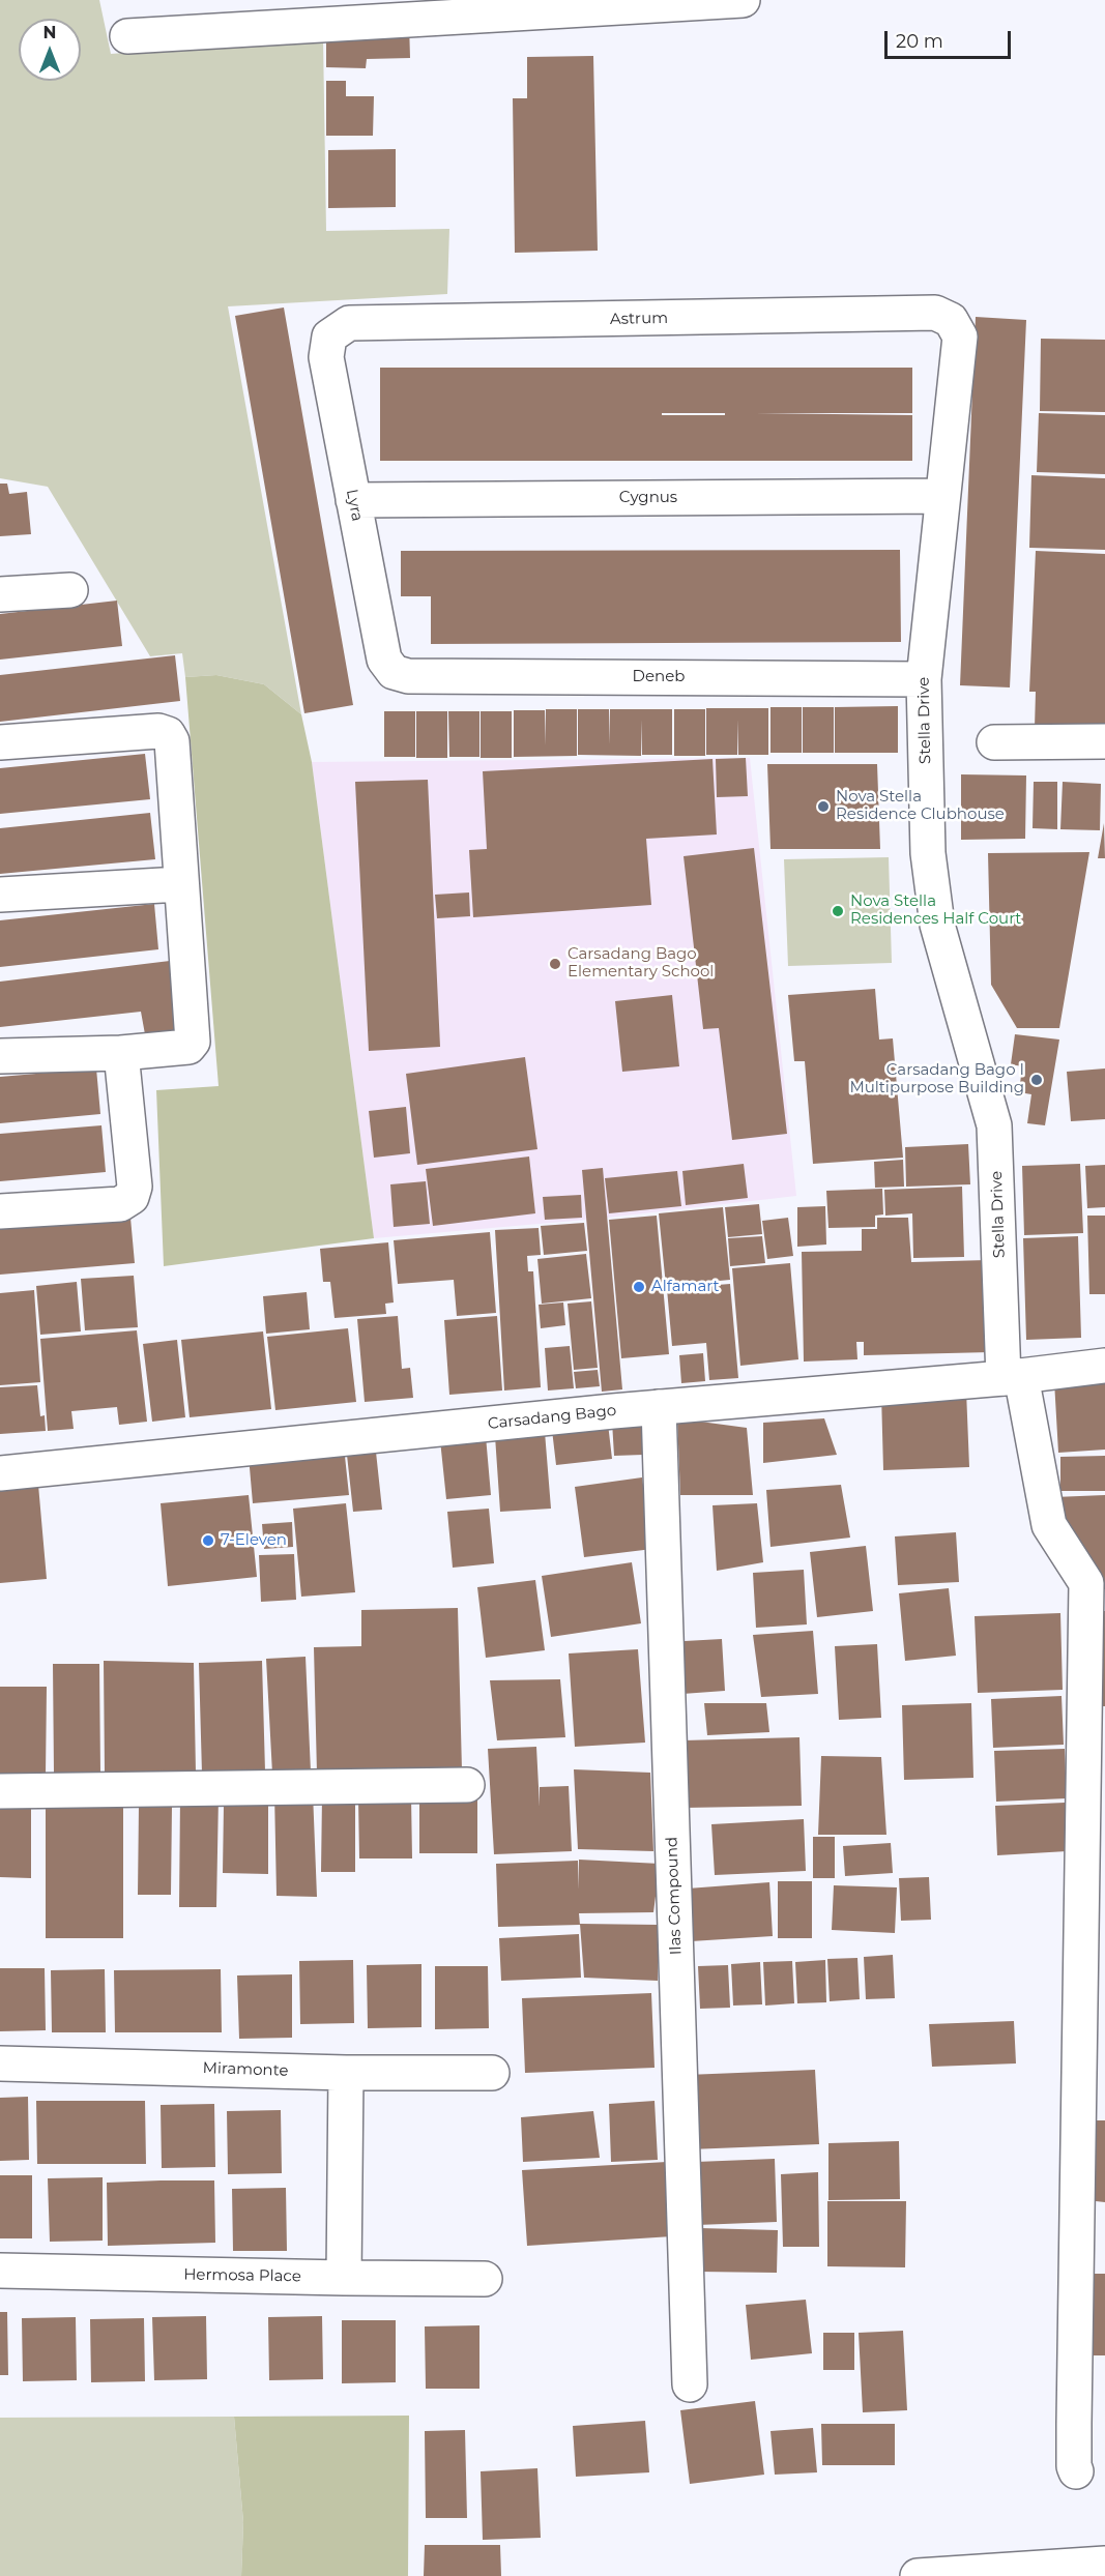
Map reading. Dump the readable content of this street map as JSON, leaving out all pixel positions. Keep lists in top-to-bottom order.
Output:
{
  "streets": {
    "street": [
      "Astrum",
      "Cygnus",
      "Lyra",
      "Deneb",
      "Stella Drive",
      "Carsadang Bago",
      "Ilas Compound",
      "Miramonte",
      "Hermosa Place"
    ]
  },
  "crossings": [
    ["Astrum", "Lyra"],
    ["Astrum", "Stella Drive"],
    ["Cygnus", "Lyra"],
    ["Cygnus", "Stella Drive"],
    ["Lyra", "Deneb"],
    ["Deneb", "Stella Drive"],
    ["Stella Drive", "Carsadang Bago"],
    ["Carsadang Bago", "Ilas Compound"]
  ],
  "places": [
    "Nova Stella Residence Clubhouse",
    "Nova Stella Residences Half Court",
    "Carsadang Bago Elementary School",
    "Carsadang Bago I Multipurpose Building",
    "Alfamart",
    "7-Eleven"
  ],
  "scale_bar": "20 m",
  "north": "top"
}
